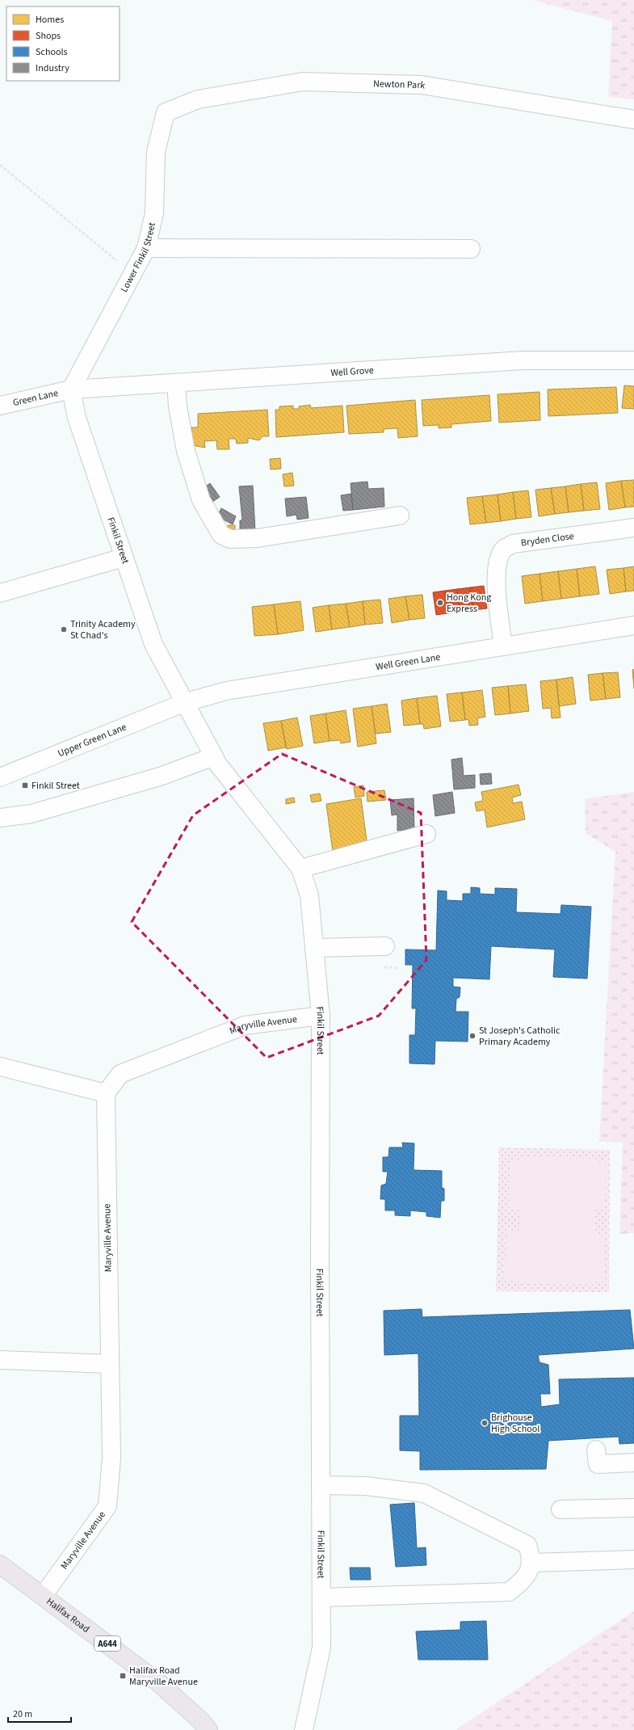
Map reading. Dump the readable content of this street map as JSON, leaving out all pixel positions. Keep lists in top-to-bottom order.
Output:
{
  "streets": {
    "main road": ["Halifax Road", "A644"],
    "street": [
      "Newton Park",
      "Lower Finkil Street",
      "Well Grove",
      "Green Lane",
      "Bryden Close",
      "Finkil Street",
      "Well Green Lane",
      "Upper Green Lane",
      "Maryville Avenue"
    ]
  },
  "crossings": [
    ["Newton Park", "Lower Finkil Street"],
    ["Lower Finkil Street", "Well Grove"],
    ["Lower Finkil Street", "Green Lane"],
    ["Lower Finkil Street", "Finkil Street"],
    ["Well Grove", "Green Lane"],
    ["Well Grove", "Finkil Street"],
    ["Green Lane", "Finkil Street"],
    ["Bryden Close", "Well Green Lane"],
    ["Finkil Street", "Well Green Lane"],
    ["Finkil Street", "Upper Green Lane"],
    ["Finkil Street", "Maryville Avenue"],
    ["Well Green Lane", "Upper Green Lane"],
    ["Maryville Avenue", "Halifax Road"]
  ],
  "places": {
    "other": [
      "Hong Kong Express",
      "Trinity Academy St Chad's",
      "St Joseph's Catholic Primary Academy",
      "Brighouse High School"
    ],
    "transit": ["Finkil Street", "Halifax Road Maryville Avenue"]
  },
  "legend": [
    "Homes",
    "Shops",
    "Schools",
    "Industry"
  ],
  "scale_bar": "20 m"
}
